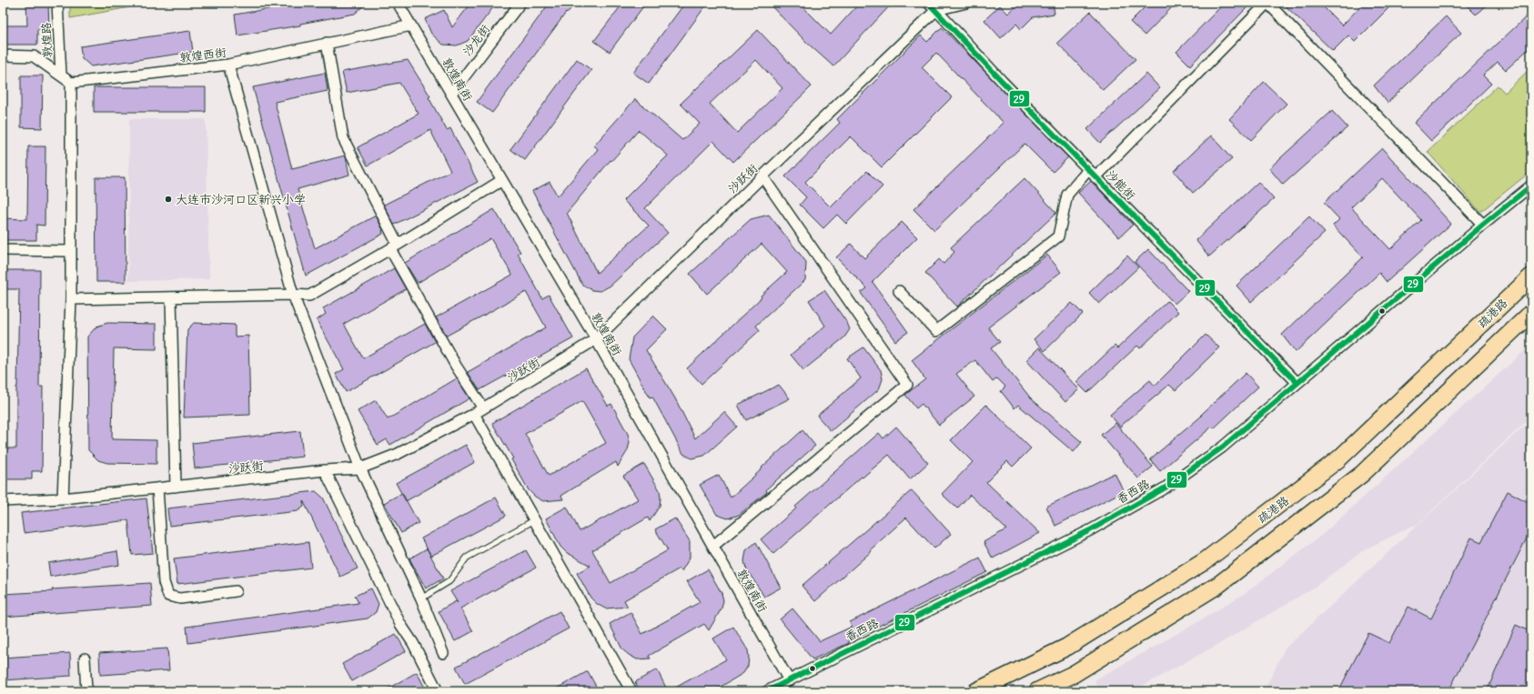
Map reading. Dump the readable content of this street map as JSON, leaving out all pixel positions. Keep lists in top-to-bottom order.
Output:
{
  "streets": {
    "highway": ["疏港路"],
    "street": [
      "敦煌路",
      "沙龙街",
      "敦煌西街",
      "敦煌南街",
      "沙跃街",
      "沙能街",
      "香西路"
    ]
  },
  "crossings": [
    ["沙龙街", "敦煌南街"],
    ["敦煌西街", "敦煌南街"],
    ["敦煌南街", "沙跃街"],
    ["敦煌南街", "香西路"],
    ["沙跃街", "沙能街"],
    ["沙能街", "香西路"]
  ],
  "places": ["大连市沙河口区新兴小学"],
  "lines": ["transit line 29"]
}
